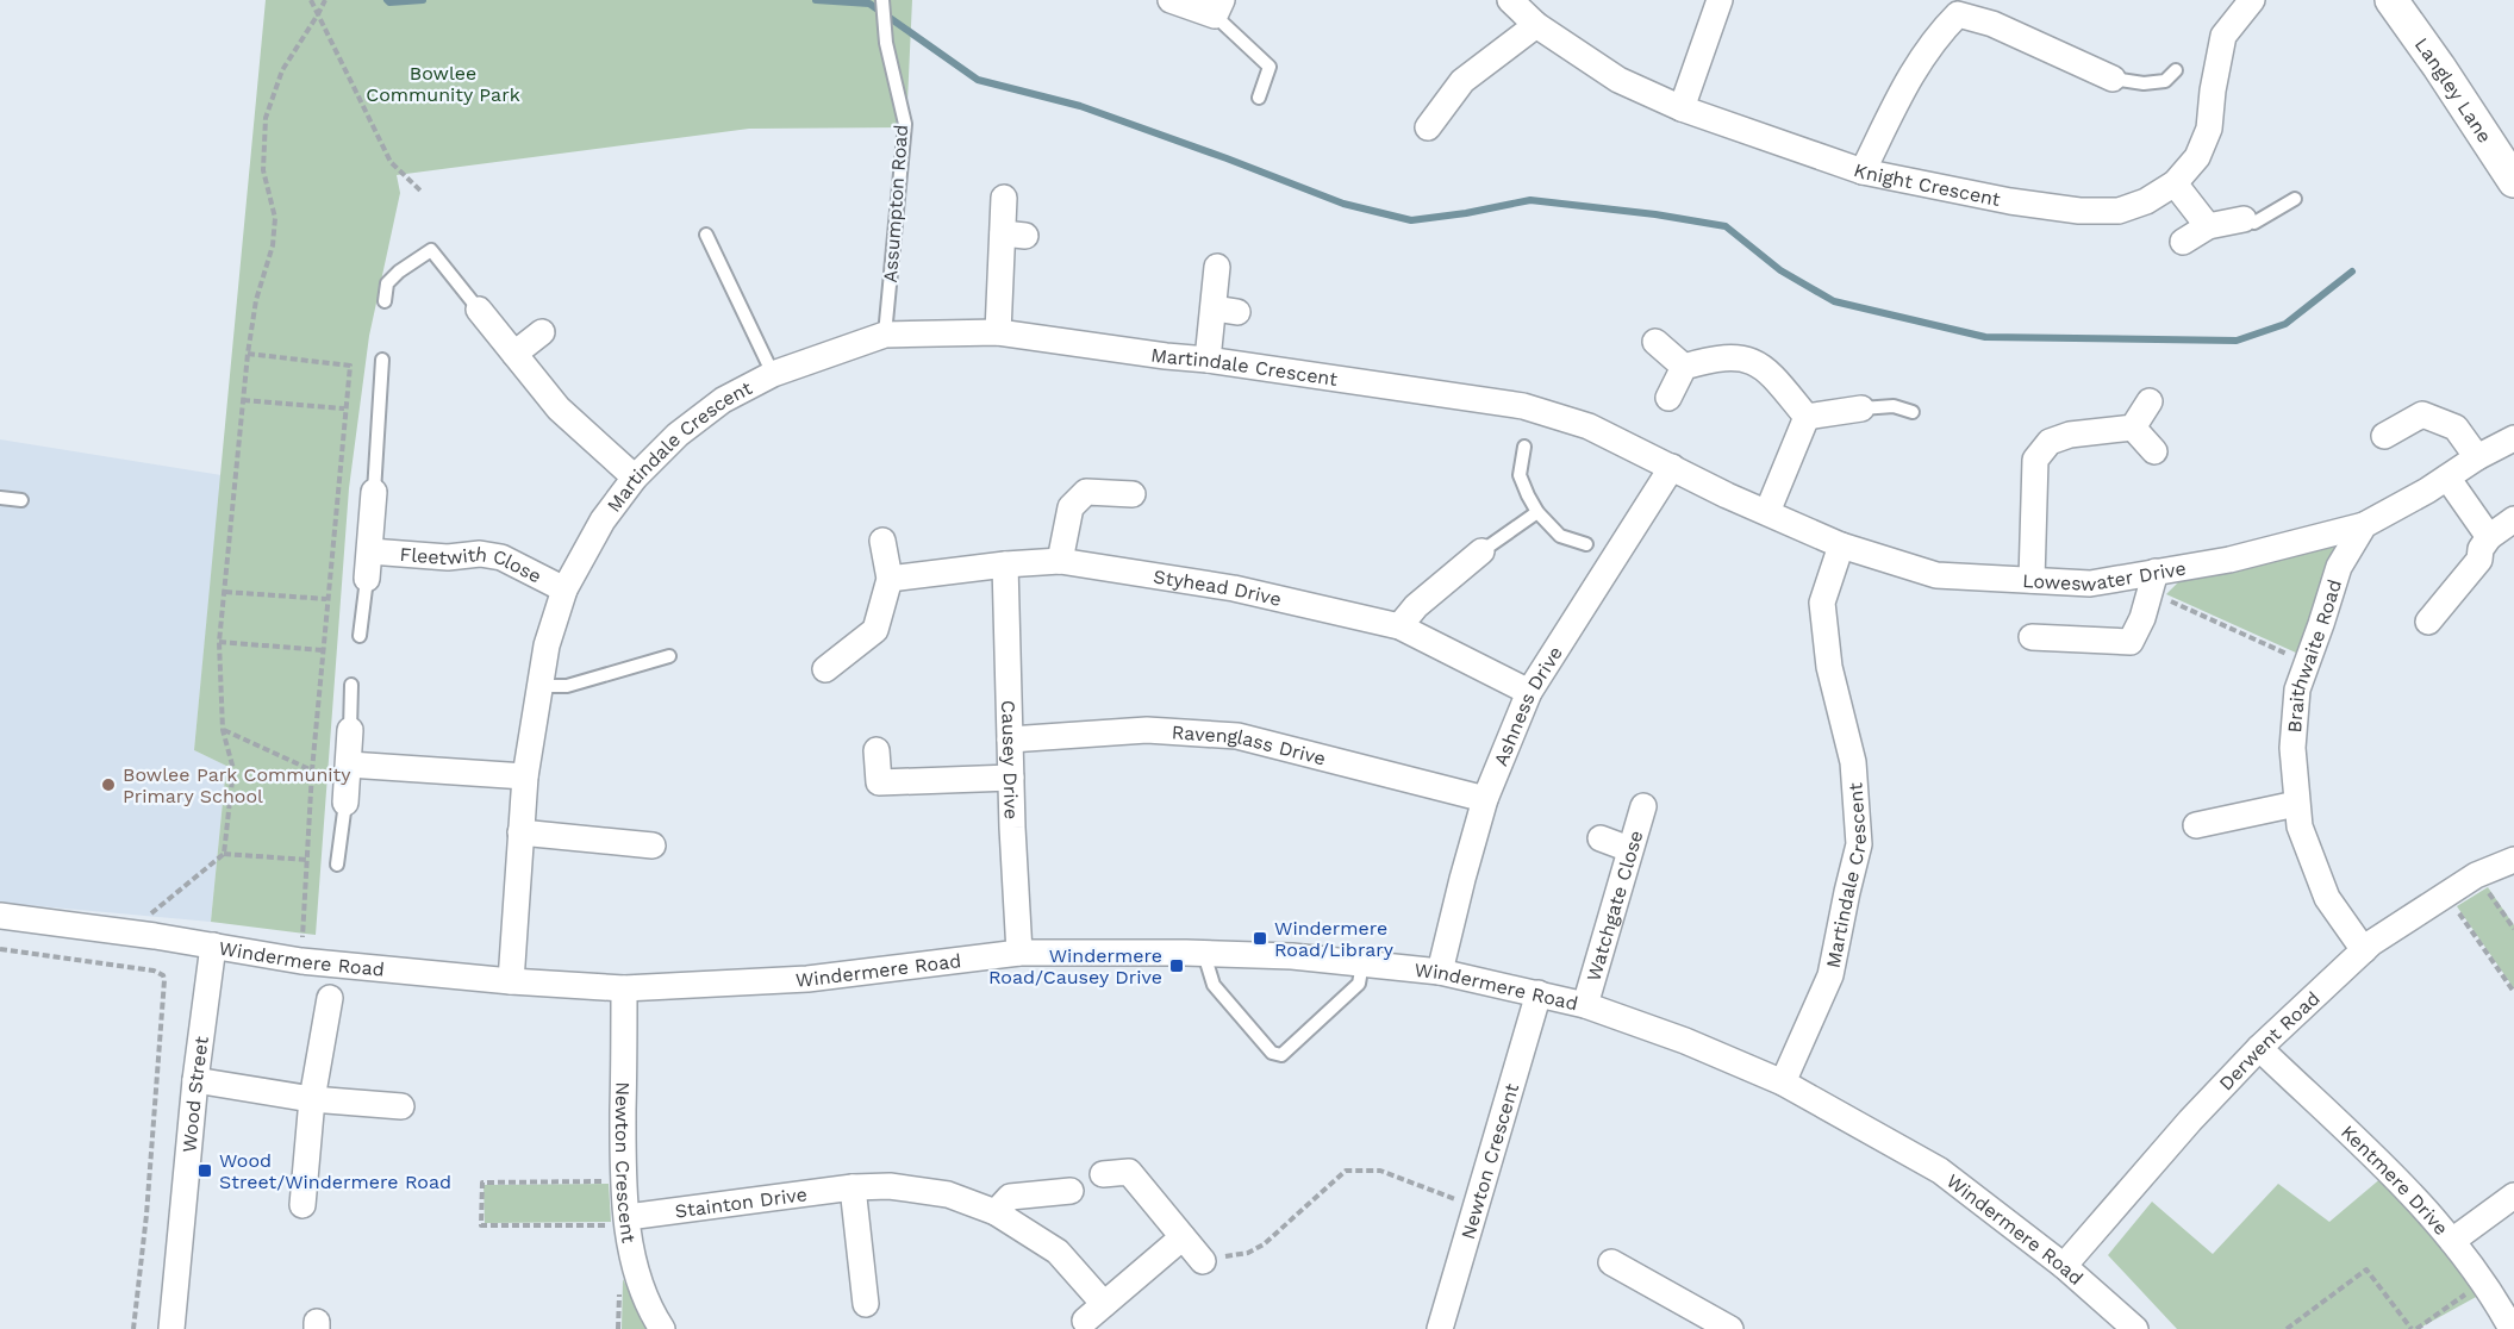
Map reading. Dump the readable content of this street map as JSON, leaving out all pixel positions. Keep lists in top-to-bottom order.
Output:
{
  "streets": {
    "street": [
      "Langley Lane",
      "Knight Crescent",
      "Martindale Crescent",
      "Fleetwith Close",
      "Loweswater Drive",
      "Styhead Drive",
      "Braithwaite Road",
      "Ashness Drive",
      "Ravenglass Drive",
      "Causey Drive",
      "Watchgate Close",
      "Windermere Road",
      "Derwent Road",
      "Wood Street",
      "Newton Crescent",
      "Kentmere Drive",
      "Stainton Drive"
    ],
    "lane": ["Assumpton Road"]
  },
  "crossings": [
    ["Assumpton Road", "Martindale Crescent"],
    ["Martindale Crescent", "Fleetwith Close"],
    ["Martindale Crescent", "Loweswater Drive"],
    ["Martindale Crescent", "Ashness Drive"],
    ["Martindale Crescent", "Windermere Road"],
    ["Loweswater Drive", "Braithwaite Road"],
    ["Styhead Drive", "Ashness Drive"],
    ["Styhead Drive", "Causey Drive"],
    ["Braithwaite Road", "Derwent Road"],
    ["Ashness Drive", "Ravenglass Drive"],
    ["Ashness Drive", "Windermere Road"],
    ["Ravenglass Drive", "Causey Drive"],
    ["Causey Drive", "Windermere Road"],
    ["Watchgate Close", "Windermere Road"],
    ["Windermere Road", "Derwent Road"],
    ["Windermere Road", "Wood Street"],
    ["Windermere Road", "Newton Crescent"],
    ["Derwent Road", "Kentmere Drive"],
    ["Newton Crescent", "Stainton Drive"]
  ],
  "parks": ["Bowlee Community Park"],
  "places": {
    "other": ["Bowlee Park Community Primary School"],
    "transit": ["Windermere Road/Library", "Windermere Road/Causey Drive", "Wood Street/Windermere Road"]
  }
}
